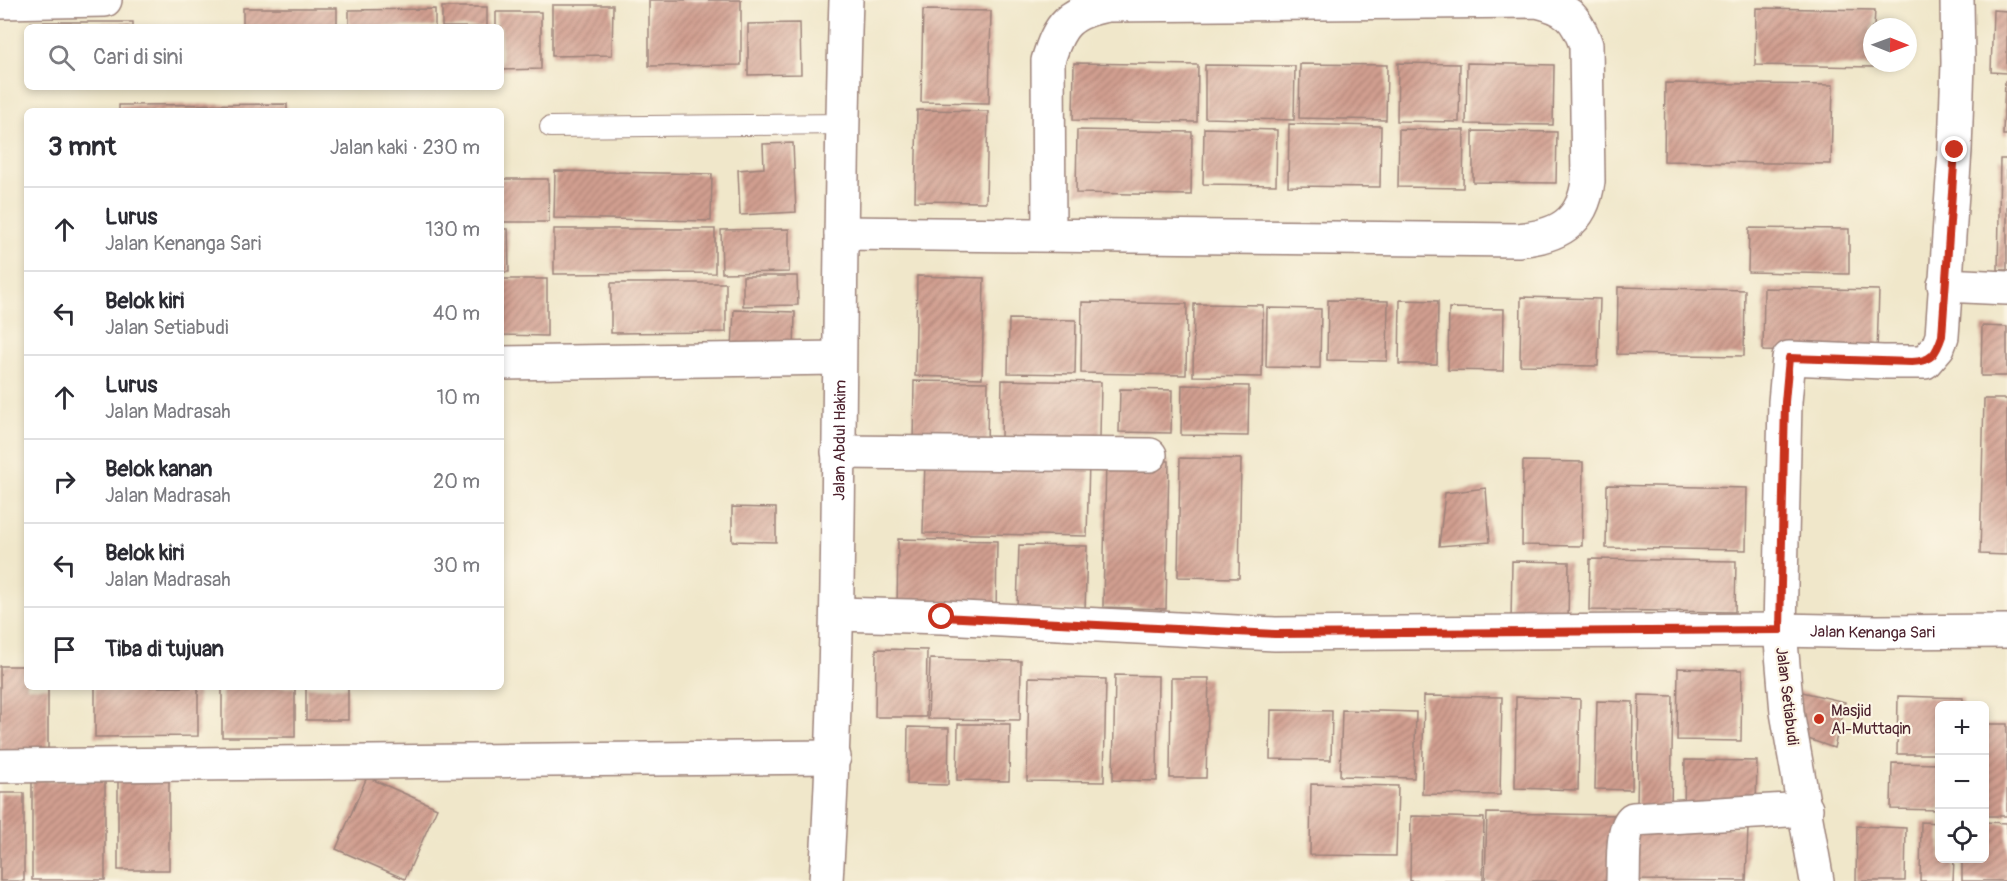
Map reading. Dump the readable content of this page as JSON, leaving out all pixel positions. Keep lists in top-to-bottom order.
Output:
{
  "streets": {
    "street": ["Jalan Abdul Hakim", "Jalan Kenanga Sari", "Jalan Setiabudi"]
  },
  "crossings": [
    ["Jalan Abdul Hakim", "Jalan Kenanga Sari"],
    ["Jalan Kenanga Sari", "Jalan Setiabudi"]
  ],
  "places": ["Masjid Al-Muttaqin"],
  "north": "right",
  "page": {
    "search": "Cari di sini",
    "heading": ["3 mnt", "Jalan kaki · 230 m"],
    "list": [
      ["Lurus", "Jalan Kenanga Sari", "130 m"],
      ["Belok kiri", "Jalan Setiabudi", "40 m"],
      ["Lurus", "Jalan Madrasah", "10 m"],
      ["Belok kanan", "Jalan Madrasah", "20 m"],
      ["Belok kiri", "Jalan Madrasah", "30 m"],
      "Tiba di tujuan"
    ],
    "map_buttons": ["+", "−"]
  }
}
